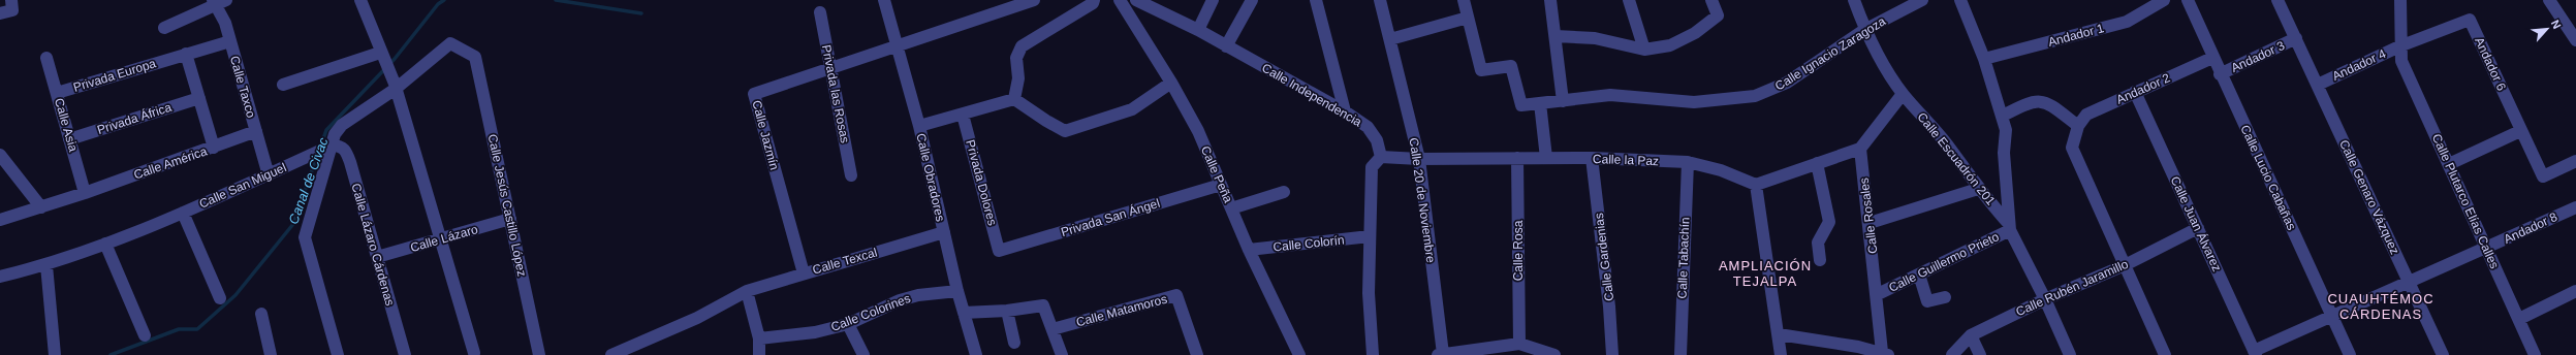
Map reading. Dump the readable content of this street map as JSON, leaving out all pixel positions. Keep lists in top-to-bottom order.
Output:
{
  "streets": {
    "street": [
      "Andador 1",
      "Calle Ignacio Zaragoza",
      "Andador 3",
      "Andador 6",
      "Andador 4",
      "Privada Europa",
      "Calle Taxco",
      "Andador 2",
      "Privada las Rosas",
      "Calle Independencia",
      "Privada África",
      "Calle Asia",
      "Calle Jazmín",
      "Calle Escuadrón 201",
      "Calle la Paz",
      "Calle América",
      "Calle Peña",
      "Calle Obradores",
      "Calle Lucio Cabañas",
      "Privada Dolores",
      "Calle San Miguel",
      "Calle Genaro Vázquez",
      "Calle 20 de Noviembre",
      "Calle Plutarco Elías Calles",
      "Calle Jesús Castillo López",
      "Calle Rosales",
      "Privada San Ángel",
      "Calle Juan Álvarez",
      "Andador 8",
      "Calle Lázaro",
      "Calle Colorín",
      "Calle Lázaro Cárdenas",
      "Calle Rosa",
      "Calle Gardenias",
      "Calle Tabachín",
      "Calle Texcal",
      "Calle Guillermo Prieto",
      "Calle Rubén Jaramillo",
      "Calle Matamoros",
      "Calle Colorines"
    ]
  },
  "crossings": [
    ["Calle Ignacio Zaragoza", "Calle Escuadrón 201"],
    ["Andador 3", "Calle Lucio Cabañas"],
    ["Andador 3", "Calle Genaro Vázquez"],
    ["Andador 6", "Andador 4"],
    ["Andador 6", "Calle Plutarco Elías Calles"],
    ["Andador 4", "Calle Genaro Vázquez"],
    ["Andador 4", "Calle Plutarco Elías Calles"],
    ["Privada Europa", "Calle Taxco"],
    ["Privada Europa", "Calle Asia"],
    ["Calle Taxco", "Calle América"],
    ["Calle Taxco", "Calle San Miguel"],
    ["Andador 2", "Calle Lucio Cabañas"],
    ["Andador 2", "Calle Juan Álvarez"],
    ["Privada las Rosas", "Calle Jazmín"],
    ["Calle Independencia", "Calle la Paz"],
    ["Privada África", "Calle Asia"],
    ["Calle Asia", "Calle América"],
    ["Calle Jazmín", "Calle Obradores"],
    ["Calle Jazmín", "Calle Texcal"],
    ["Calle Escuadrón 201", "Calle Guillermo Prieto"],
    ["Calle la Paz", "Calle 20 de Noviembre"],
    ["Calle la Paz", "Calle Rosa"],
    ["Calle la Paz", "Calle Gardenias"],
    ["Calle la Paz", "Calle Tabachín"],
    ["Calle Peña", "Privada San Ángel"],
    ["Calle Peña", "Calle Colorín"],
    ["Calle Obradores", "Calle Texcal"],
    ["Calle Obradores", "Calle Colorines"],
    ["Calle Lucio Cabañas", "Andador 8"],
    ["Privada Dolores", "Privada San Ángel"],
    ["Calle San Miguel", "Calle Lázaro Cárdenas"],
    ["Calle Genaro Vázquez", "Andador 8"],
    ["Calle Plutarco Elías Calles", "Andador 8"],
    ["Calle Jesús Castillo López", "Calle Lázaro"],
    ["Calle Rosales", "Calle Guillermo Prieto"],
    ["Calle Juan Álvarez", "Andador 8"],
    ["Calle Juan Álvarez", "Calle Rubén Jaramillo"],
    ["Calle Lázaro", "Calle Lázaro Cárdenas"]
  ],
  "districts": ["AMPLIACIÓN TEJALPA", "CUAUHTÉMOC CÁRDENAS"],
  "water": ["Canal de Civac"],
  "north": "top right"
}
